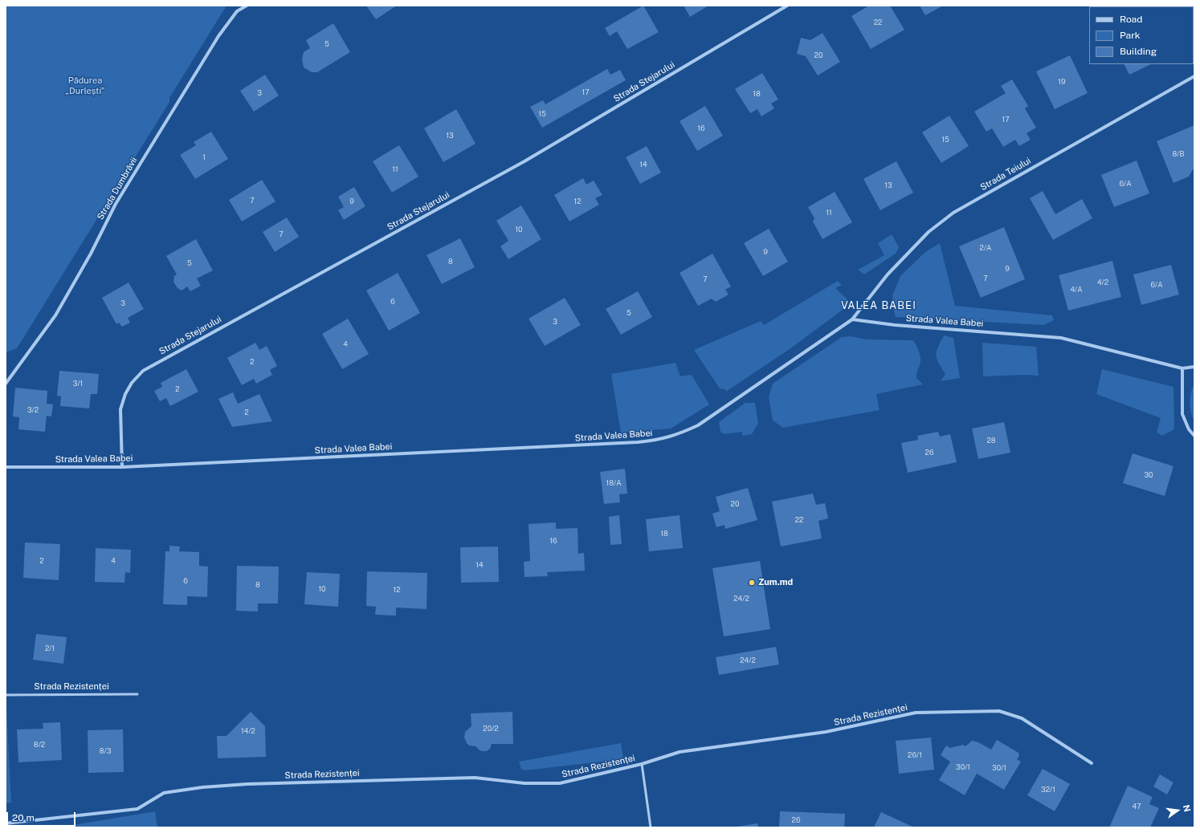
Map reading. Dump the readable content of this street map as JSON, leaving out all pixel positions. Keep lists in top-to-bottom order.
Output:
{
  "streets": {
    "street": [
      "Strada Stejarului",
      "Strada Teiului",
      "Strada Dumbrăvii",
      "Strada Valea Babei",
      "Strada Rezistenței"
    ]
  },
  "crossings": [
    ["Strada Stejarului", "Strada Valea Babei"],
    ["Strada Teiului", "Strada Valea Babei"]
  ],
  "districts": ["VALEA BABEI"],
  "parks": ["Pădurea „Durlești”"],
  "places": ["Zum.md"],
  "house_numbers": [
    "22",
    "5",
    "20",
    "19",
    "17",
    "3",
    "18",
    "15",
    "17",
    "16",
    "13",
    "15",
    "8/B",
    "1",
    "14",
    "11",
    "6/A",
    "13",
    "7",
    "9",
    "12",
    "11",
    "10",
    "7",
    "2/A",
    "9",
    "8",
    "5",
    "9",
    "7",
    "7",
    "4/2",
    "6/A",
    "4/A",
    "6",
    "3",
    "5",
    "3",
    "4",
    "2",
    "3/1",
    "2",
    "3/2",
    "2",
    "28",
    "26",
    "30",
    "18/A",
    "20",
    "22",
    "18",
    "16",
    "2",
    "4",
    "14",
    "6",
    "8",
    "10",
    "12",
    "24/2",
    "2/1",
    "24/2",
    "20/2",
    "14/2",
    "8/2",
    "8/3",
    "26/1",
    "30/1",
    "30/1",
    "32/1",
    "47",
    "26"
  ],
  "legend": ["Road", "Park", "Building"],
  "scale_bar": "20 m",
  "north": "right"
}
